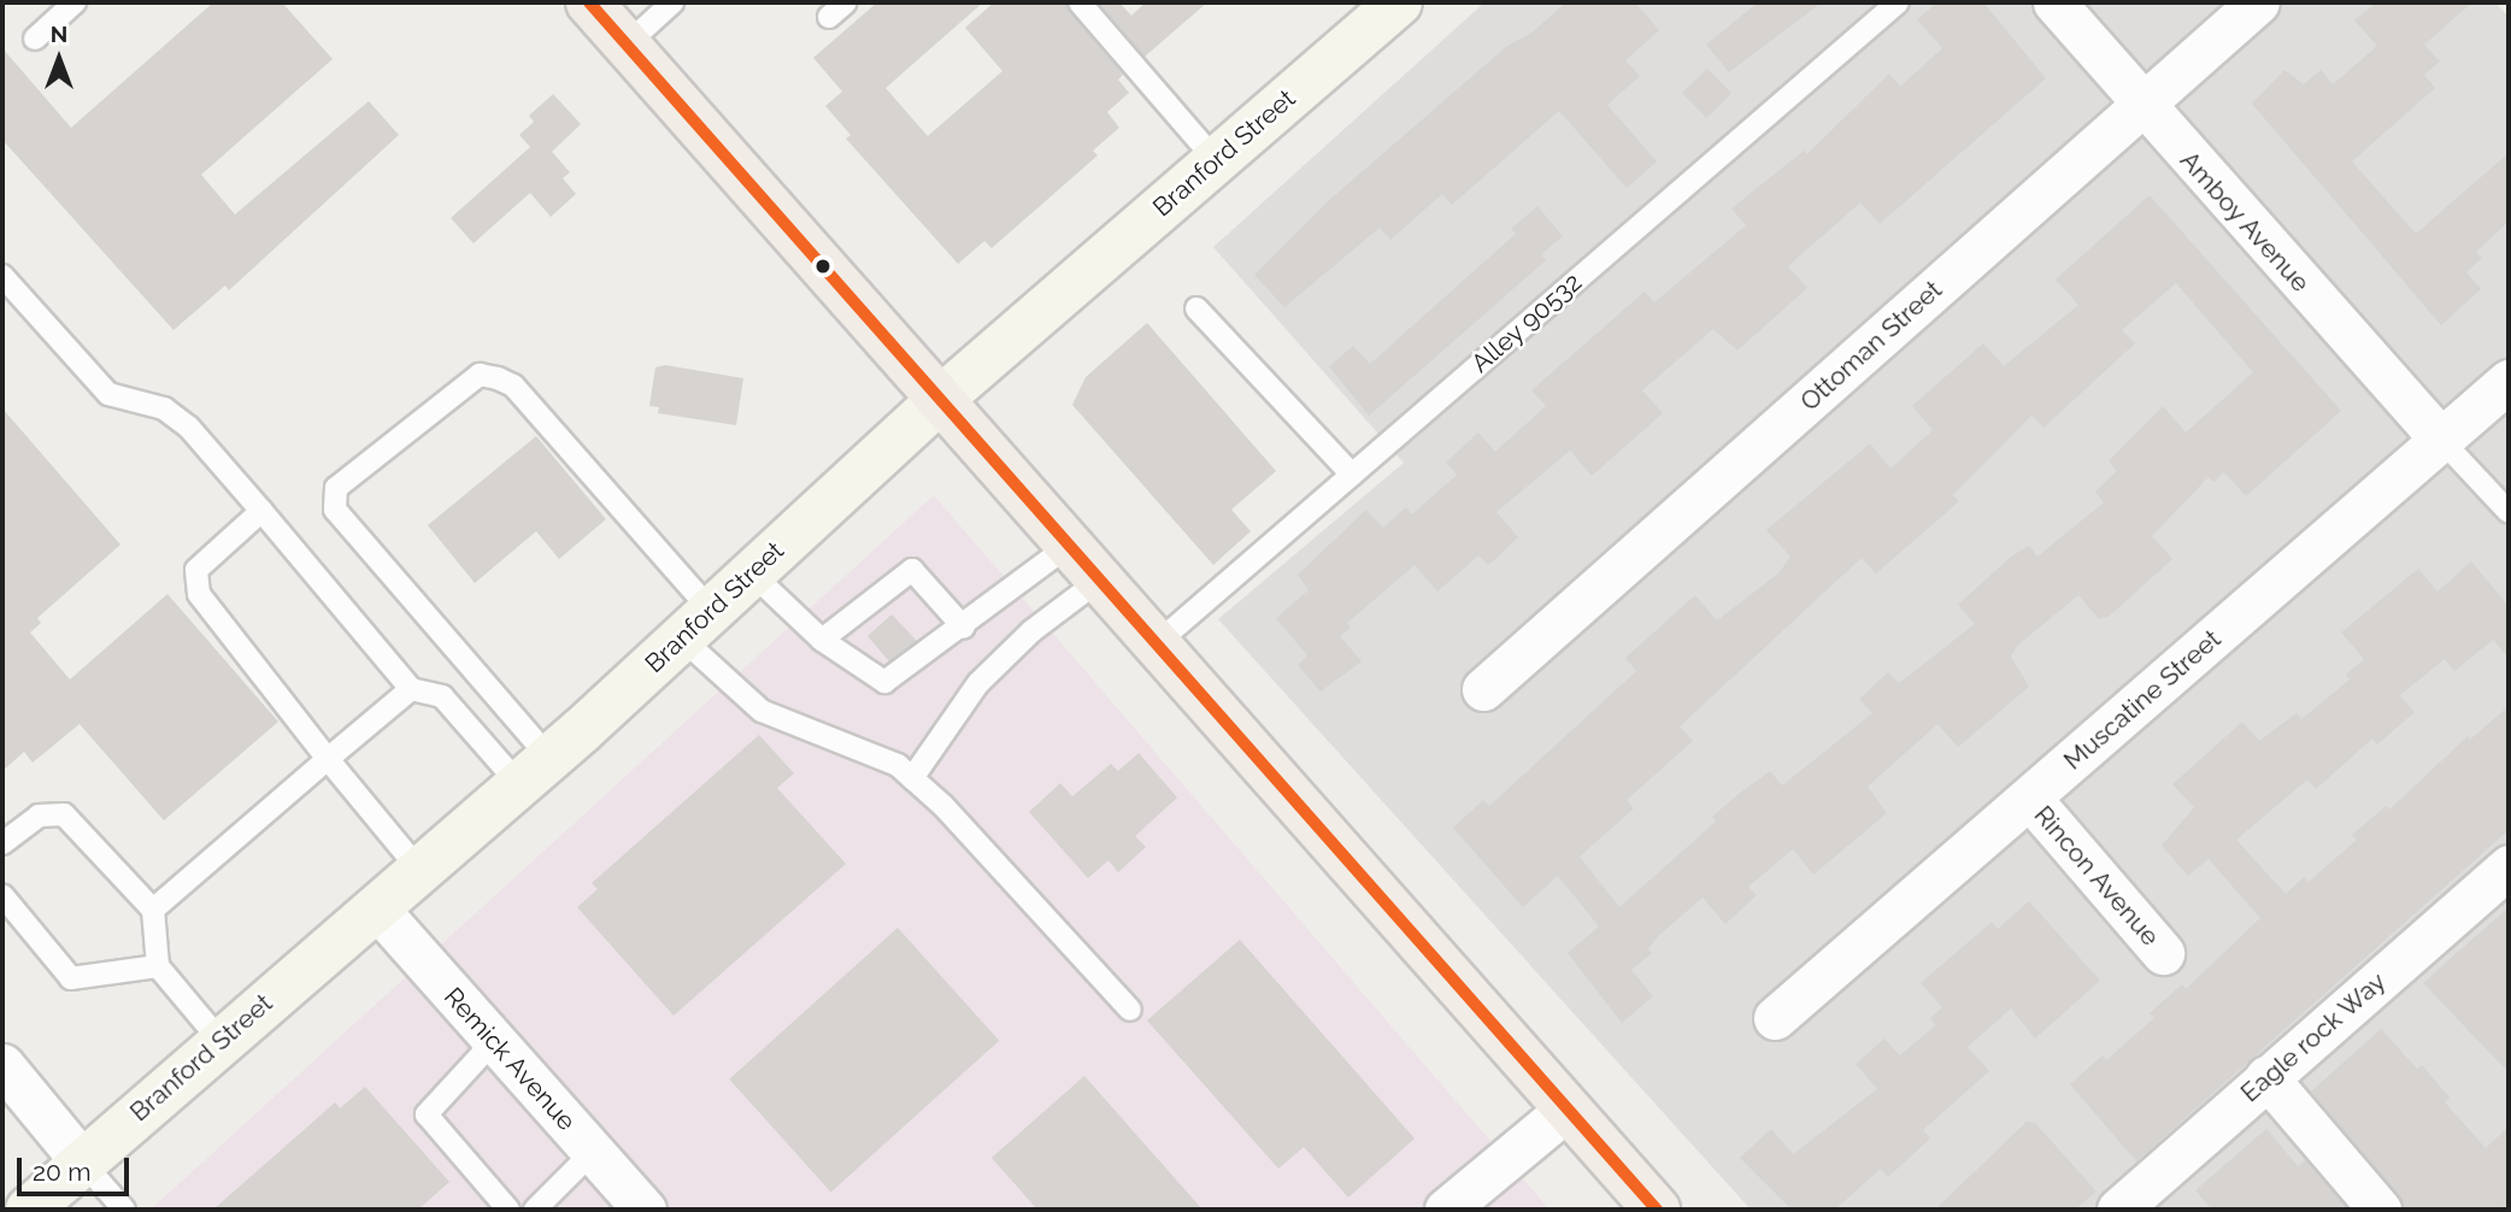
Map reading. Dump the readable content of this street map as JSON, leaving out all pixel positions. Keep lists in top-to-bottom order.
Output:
{
  "streets": {
    "main road": ["Branford Street"],
    "street": [
      "Amboy Avenue",
      "Ottoman Street",
      "Muscatine Street",
      "Rincon Avenue",
      "Eagle rock Way",
      "Remick Avenue"
    ],
    "lane": ["Alley 90532"]
  },
  "crossings": [
    ["Branford Street", "Remick Avenue"],
    ["Amboy Avenue", "Ottoman Street"],
    ["Amboy Avenue", "Muscatine Street"],
    ["Muscatine Street", "Rincon Avenue"]
  ],
  "scale_bar": "20 m",
  "north": "top"
}
